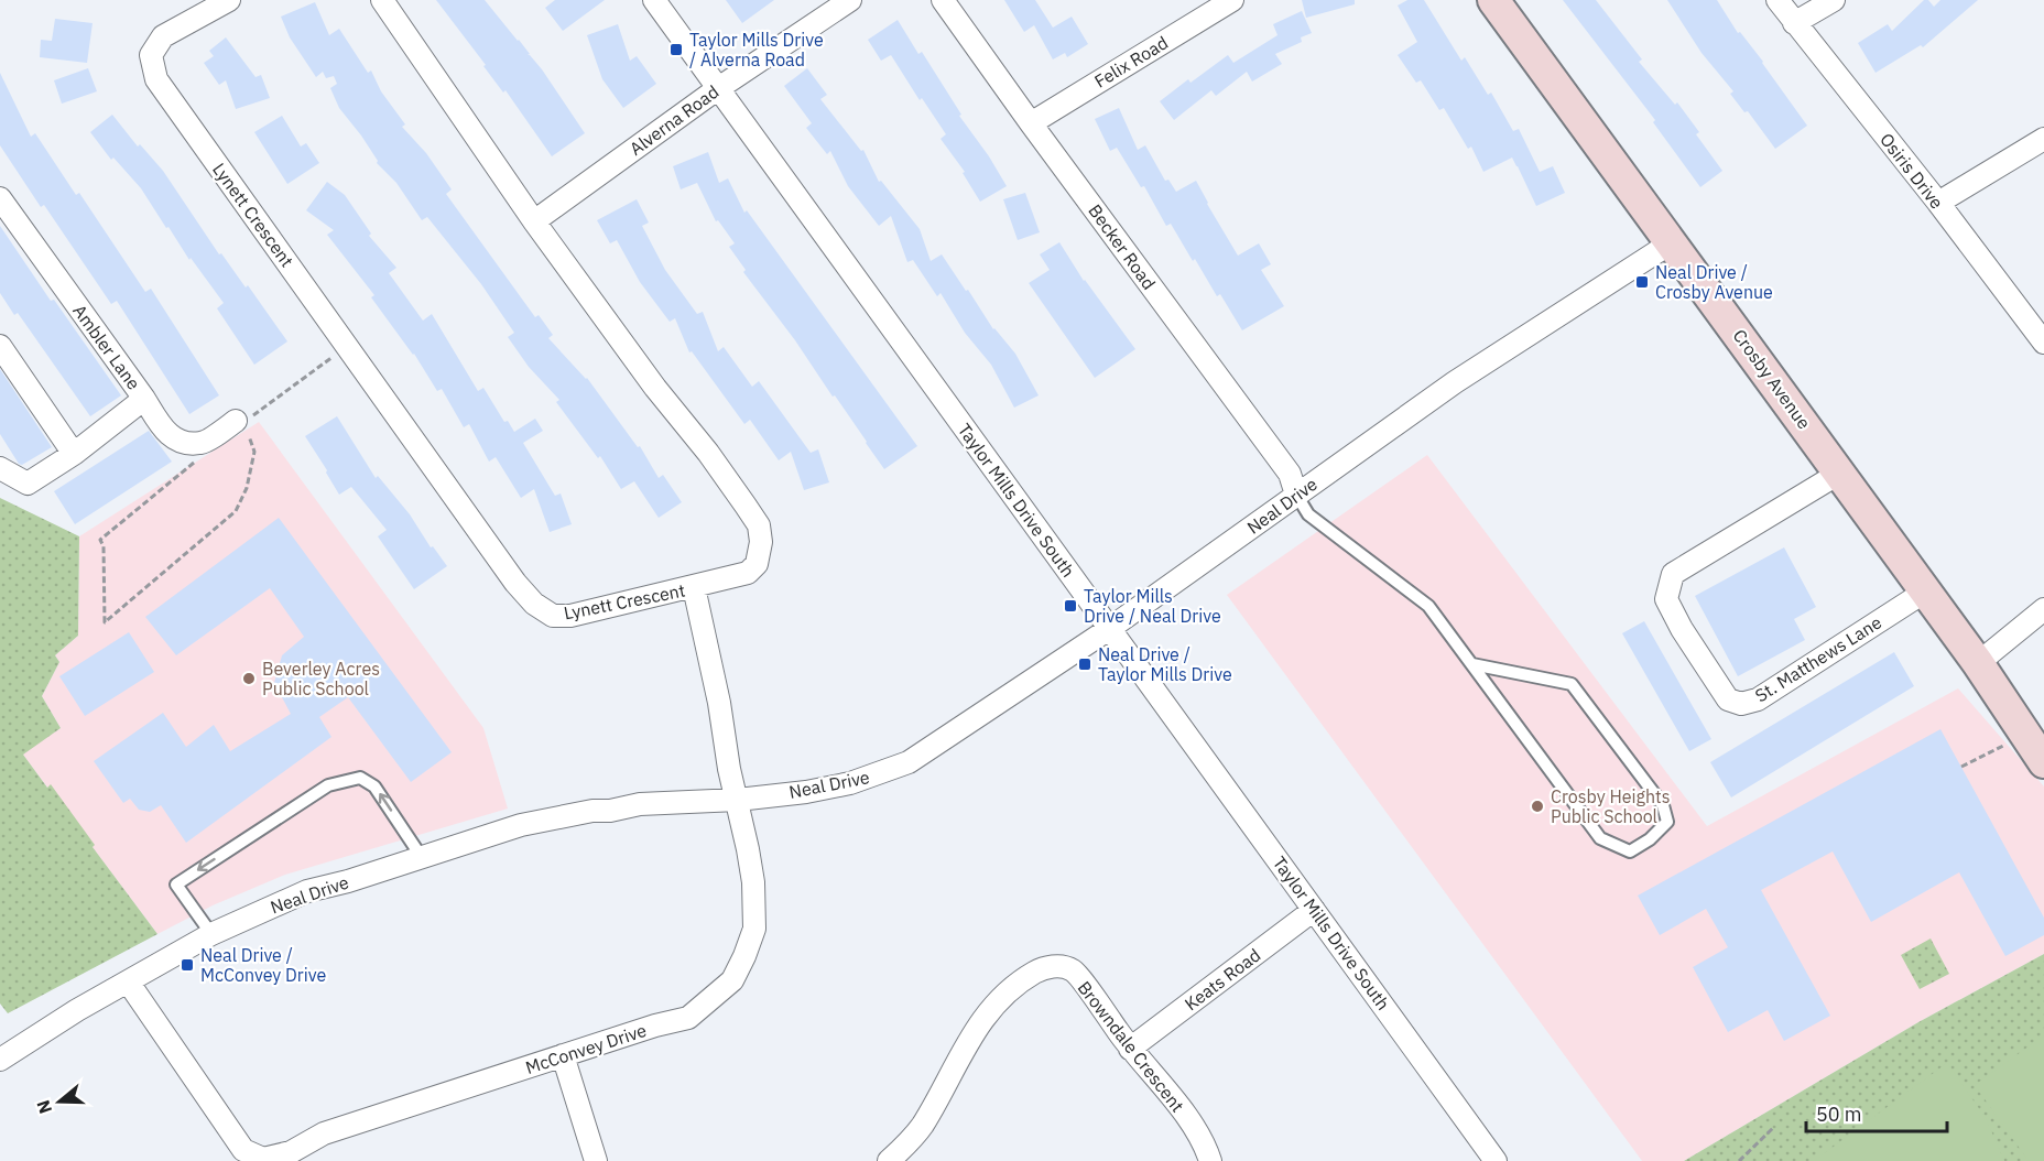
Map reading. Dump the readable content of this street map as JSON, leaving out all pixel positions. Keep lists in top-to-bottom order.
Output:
{
  "streets": {
    "street": [
      "Felix Road",
      "Alverna Road",
      "Osiris Drive",
      "Lynett Crescent",
      "Becker Road",
      "Ambler Lane",
      "Crosby Avenue",
      "Taylor Mills Drive South",
      "Neal Drive",
      "St. Matthews Lane",
      "Keats Road",
      "Browndale Crescent",
      "McConvey Drive"
    ]
  },
  "crossings": [
    ["Felix Road", "Becker Road"],
    ["Alverna Road", "Lynett Crescent"],
    ["Alverna Road", "Taylor Mills Drive South"],
    ["Lynett Crescent", "McConvey Drive"],
    ["Becker Road", "Neal Drive"],
    ["Crosby Avenue", "Neal Drive"],
    ["Crosby Avenue", "St. Matthews Lane"],
    ["Taylor Mills Drive South", "Neal Drive"],
    ["Taylor Mills Drive South", "Keats Road"],
    ["Neal Drive", "McConvey Drive"],
    ["Keats Road", "Browndale Crescent"]
  ],
  "places": {
    "transit": [
      "Taylor Mills Drive / Alverna Road",
      "Neal Drive / Crosby Avenue",
      "Taylor Mills Drive / Neal Drive",
      "Neal Drive / Taylor Mills Drive",
      "Neal Drive / McConvey Drive"
    ],
    "other": ["Beverley Acres Public School", "Crosby Heights Public School"]
  },
  "scale_bar": "50 m",
  "north": "left"
}
